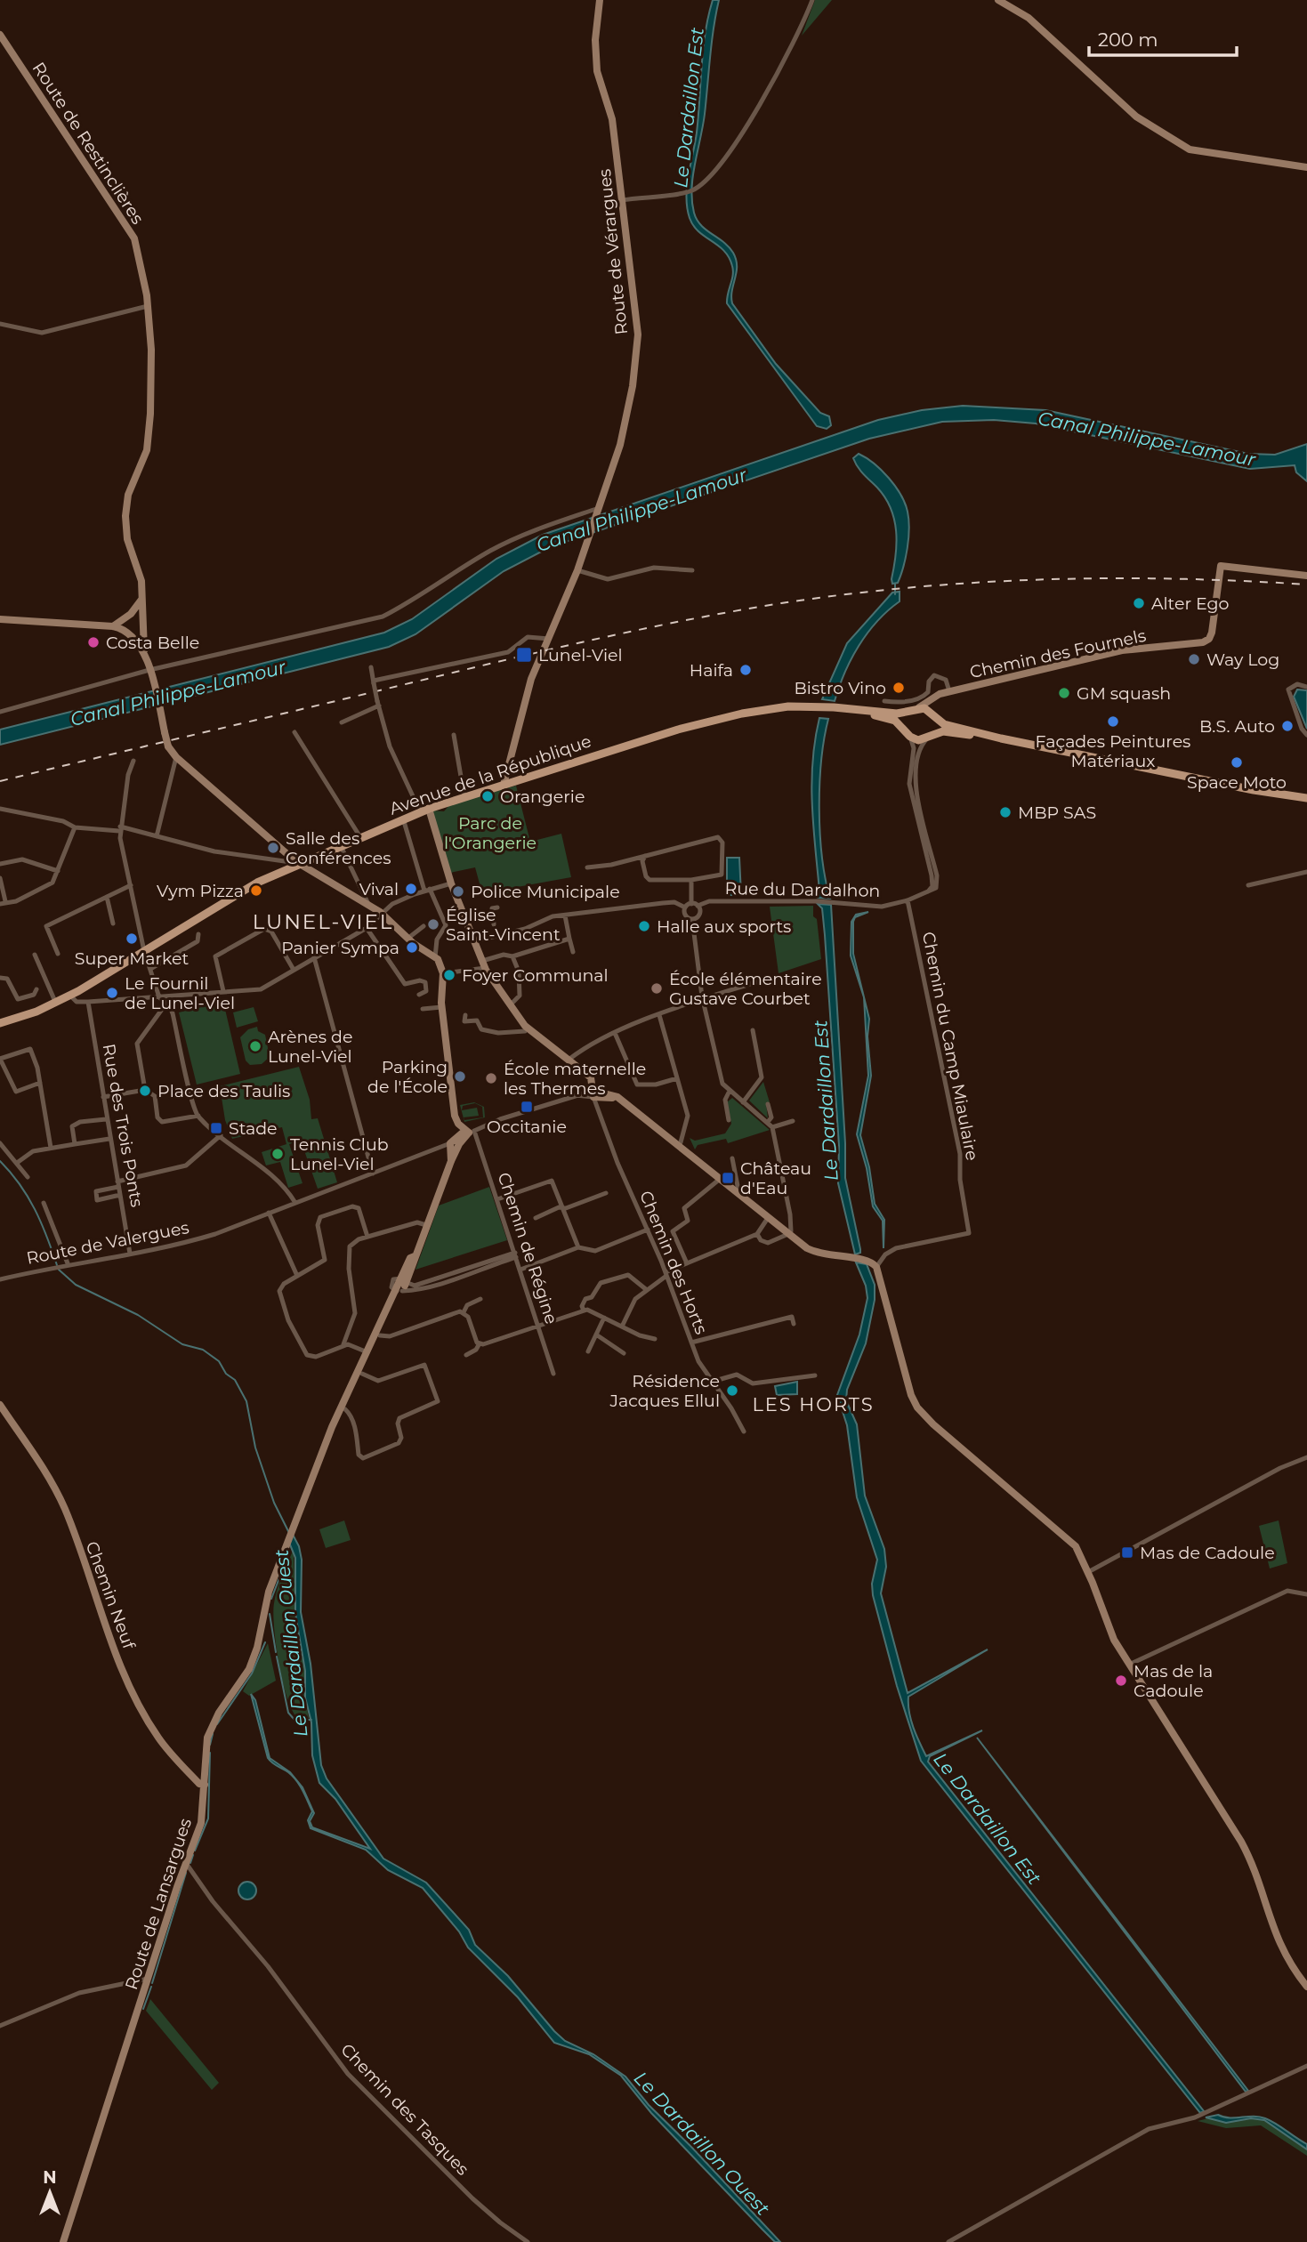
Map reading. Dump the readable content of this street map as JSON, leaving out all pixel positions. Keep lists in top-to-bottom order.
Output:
{
  "streets": {
    "main road": ["Avenue de la République"],
    "street": [
      "Route de Restinclières",
      "Route de Vérargues",
      "Chemin des Fournels",
      "Rue du Dardalhon",
      "Chemin du Camp Miaulaire",
      "Rue des Trois Ponts",
      "Route de Valergues",
      "Chemin de Régine",
      "Chemin des Horts",
      "Chemin Neuf",
      "Route de Lansargues",
      "Chemin des Tasques"
    ]
  },
  "crossings": [
    ["Route de Vérargues", "Avenue de la République"],
    ["Rue du Dardalhon", "Chemin du Camp Miaulaire"],
    ["Rue des Trois Ponts", "Route de Valergues"],
    ["Route de Valergues", "Route de Lansargues"],
    ["Chemin Neuf", "Route de Lansargues"],
    ["Route de Lansargues", "Chemin des Tasques"]
  ],
  "districts": ["LUNEL-VIEL", "LES HORTS"],
  "water": ["Le Dardaillon Est", "Canal Philippe-Lamour", "Le Dardaillon Ouest"],
  "parks": ["Parc de l'Orangerie"],
  "places": {
    "other": [
      "Alter Ego",
      "Costa Belle",
      "Way Log",
      "Haifa",
      "Bistro Vino",
      "GM squash",
      "Façades Peintures Matériaux",
      "B.S. Auto",
      "Space Moto",
      "Orangerie",
      "MBP SAS",
      "Salle des Conférences",
      "Vival",
      "Vym Pizza",
      "Police Municipale",
      "Église Saint-Vincent",
      "Halle aux sports",
      "Super Market",
      "Panier Sympa",
      "Foyer Communal",
      "École élémentaire Gustave Courbet",
      "Le Fournil de Lunel-Viel",
      "Arènes de Lunel-Viel",
      "Parking de l'École",
      "École maternelle les Thermes",
      "Place des Taulis",
      "Tennis Club Lunel-Viel",
      "Résidence Jacques Ellul",
      "Mas de la Cadoule"
    ],
    "transit": [
      "Lunel-Viel",
      "Occitanie",
      "Stade",
      "Château d'Eau",
      "Mas de Cadoule"
    ]
  },
  "scale_bar": "200 m",
  "north": "top"
}
